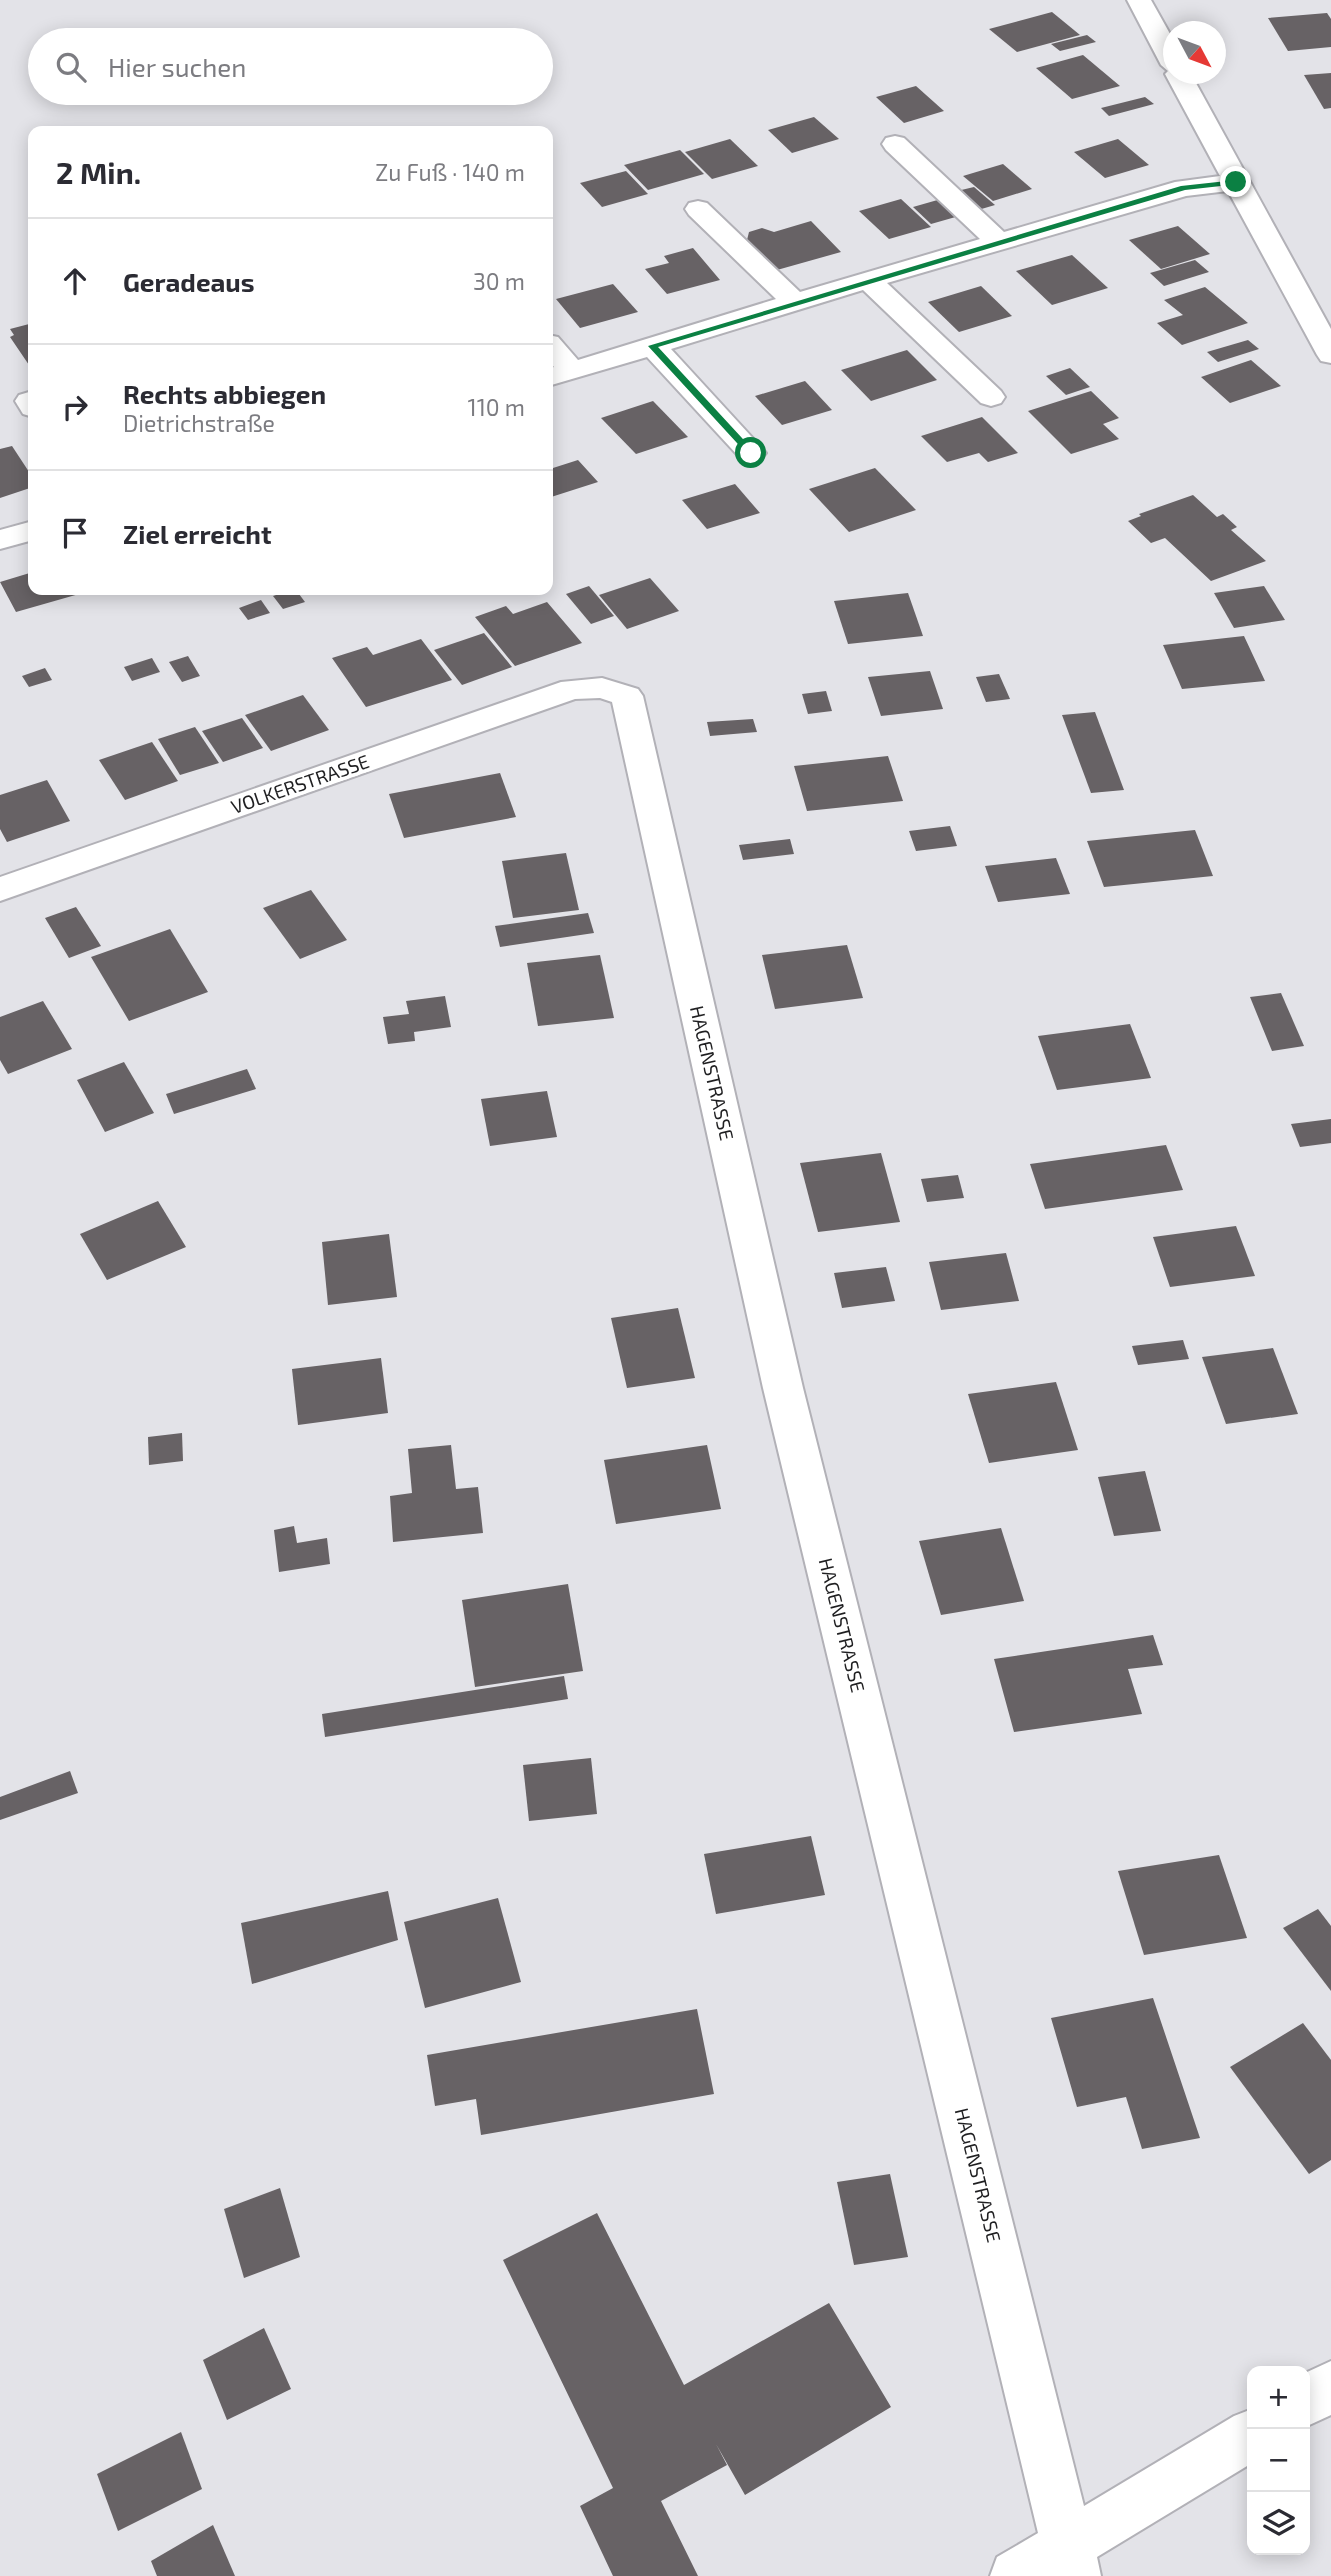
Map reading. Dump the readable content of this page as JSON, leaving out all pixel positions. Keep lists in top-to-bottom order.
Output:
{
  "streets": {
    "street": ["VOLKERSTRASSE", "HAGENSTRASSE"]
  },
  "crossings": [
    ["VOLKERSTRASSE", "HAGENSTRASSE"]
  ],
  "north": "bottom right",
  "page": {
    "search": "Hier suchen",
    "heading": ["2 Min.", "Zu Fuß · 140 m"],
    "list": [
      ["Geradeaus", "30 m"],
      ["Rechts abbiegen", "Dietrichstraße", "110 m"],
      "Ziel erreicht"
    ],
    "map_buttons": ["+", "−"]
  }
}
